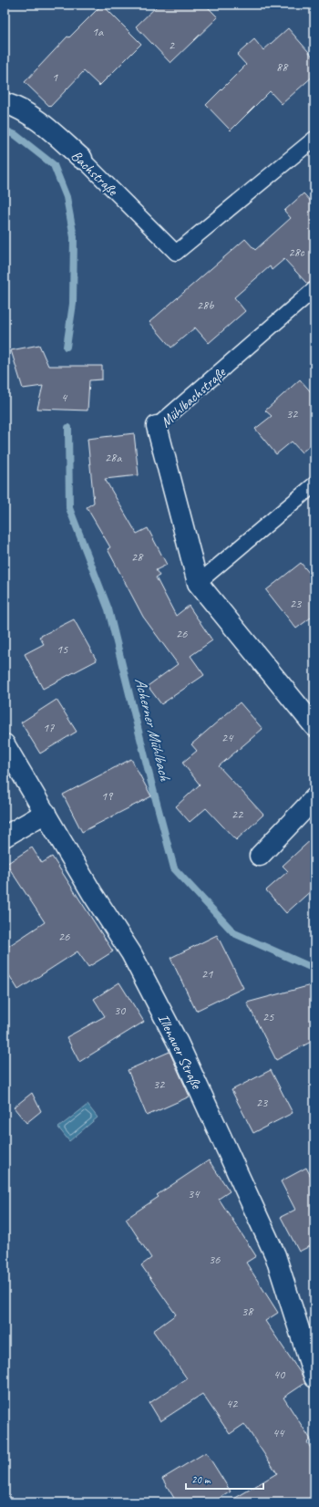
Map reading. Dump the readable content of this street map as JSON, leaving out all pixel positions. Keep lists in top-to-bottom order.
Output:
{
  "streets": {
    "main road": ["Bachstraße", "Mühlbachstraße", "Illenauer Straße"]
  },
  "water": ["Acherner Mühlbach"],
  "house_numbers": [
    "1a",
    "2",
    "88",
    "1",
    "28c",
    "28b",
    "4",
    "32",
    "28a",
    "28",
    "23",
    "26",
    "15",
    "17",
    "24",
    "19",
    "22",
    "26",
    "21",
    "30",
    "25",
    "32",
    "23",
    "34",
    "36",
    "38",
    "40",
    "42",
    "44"
  ],
  "scale_bar": "20 m"
}
